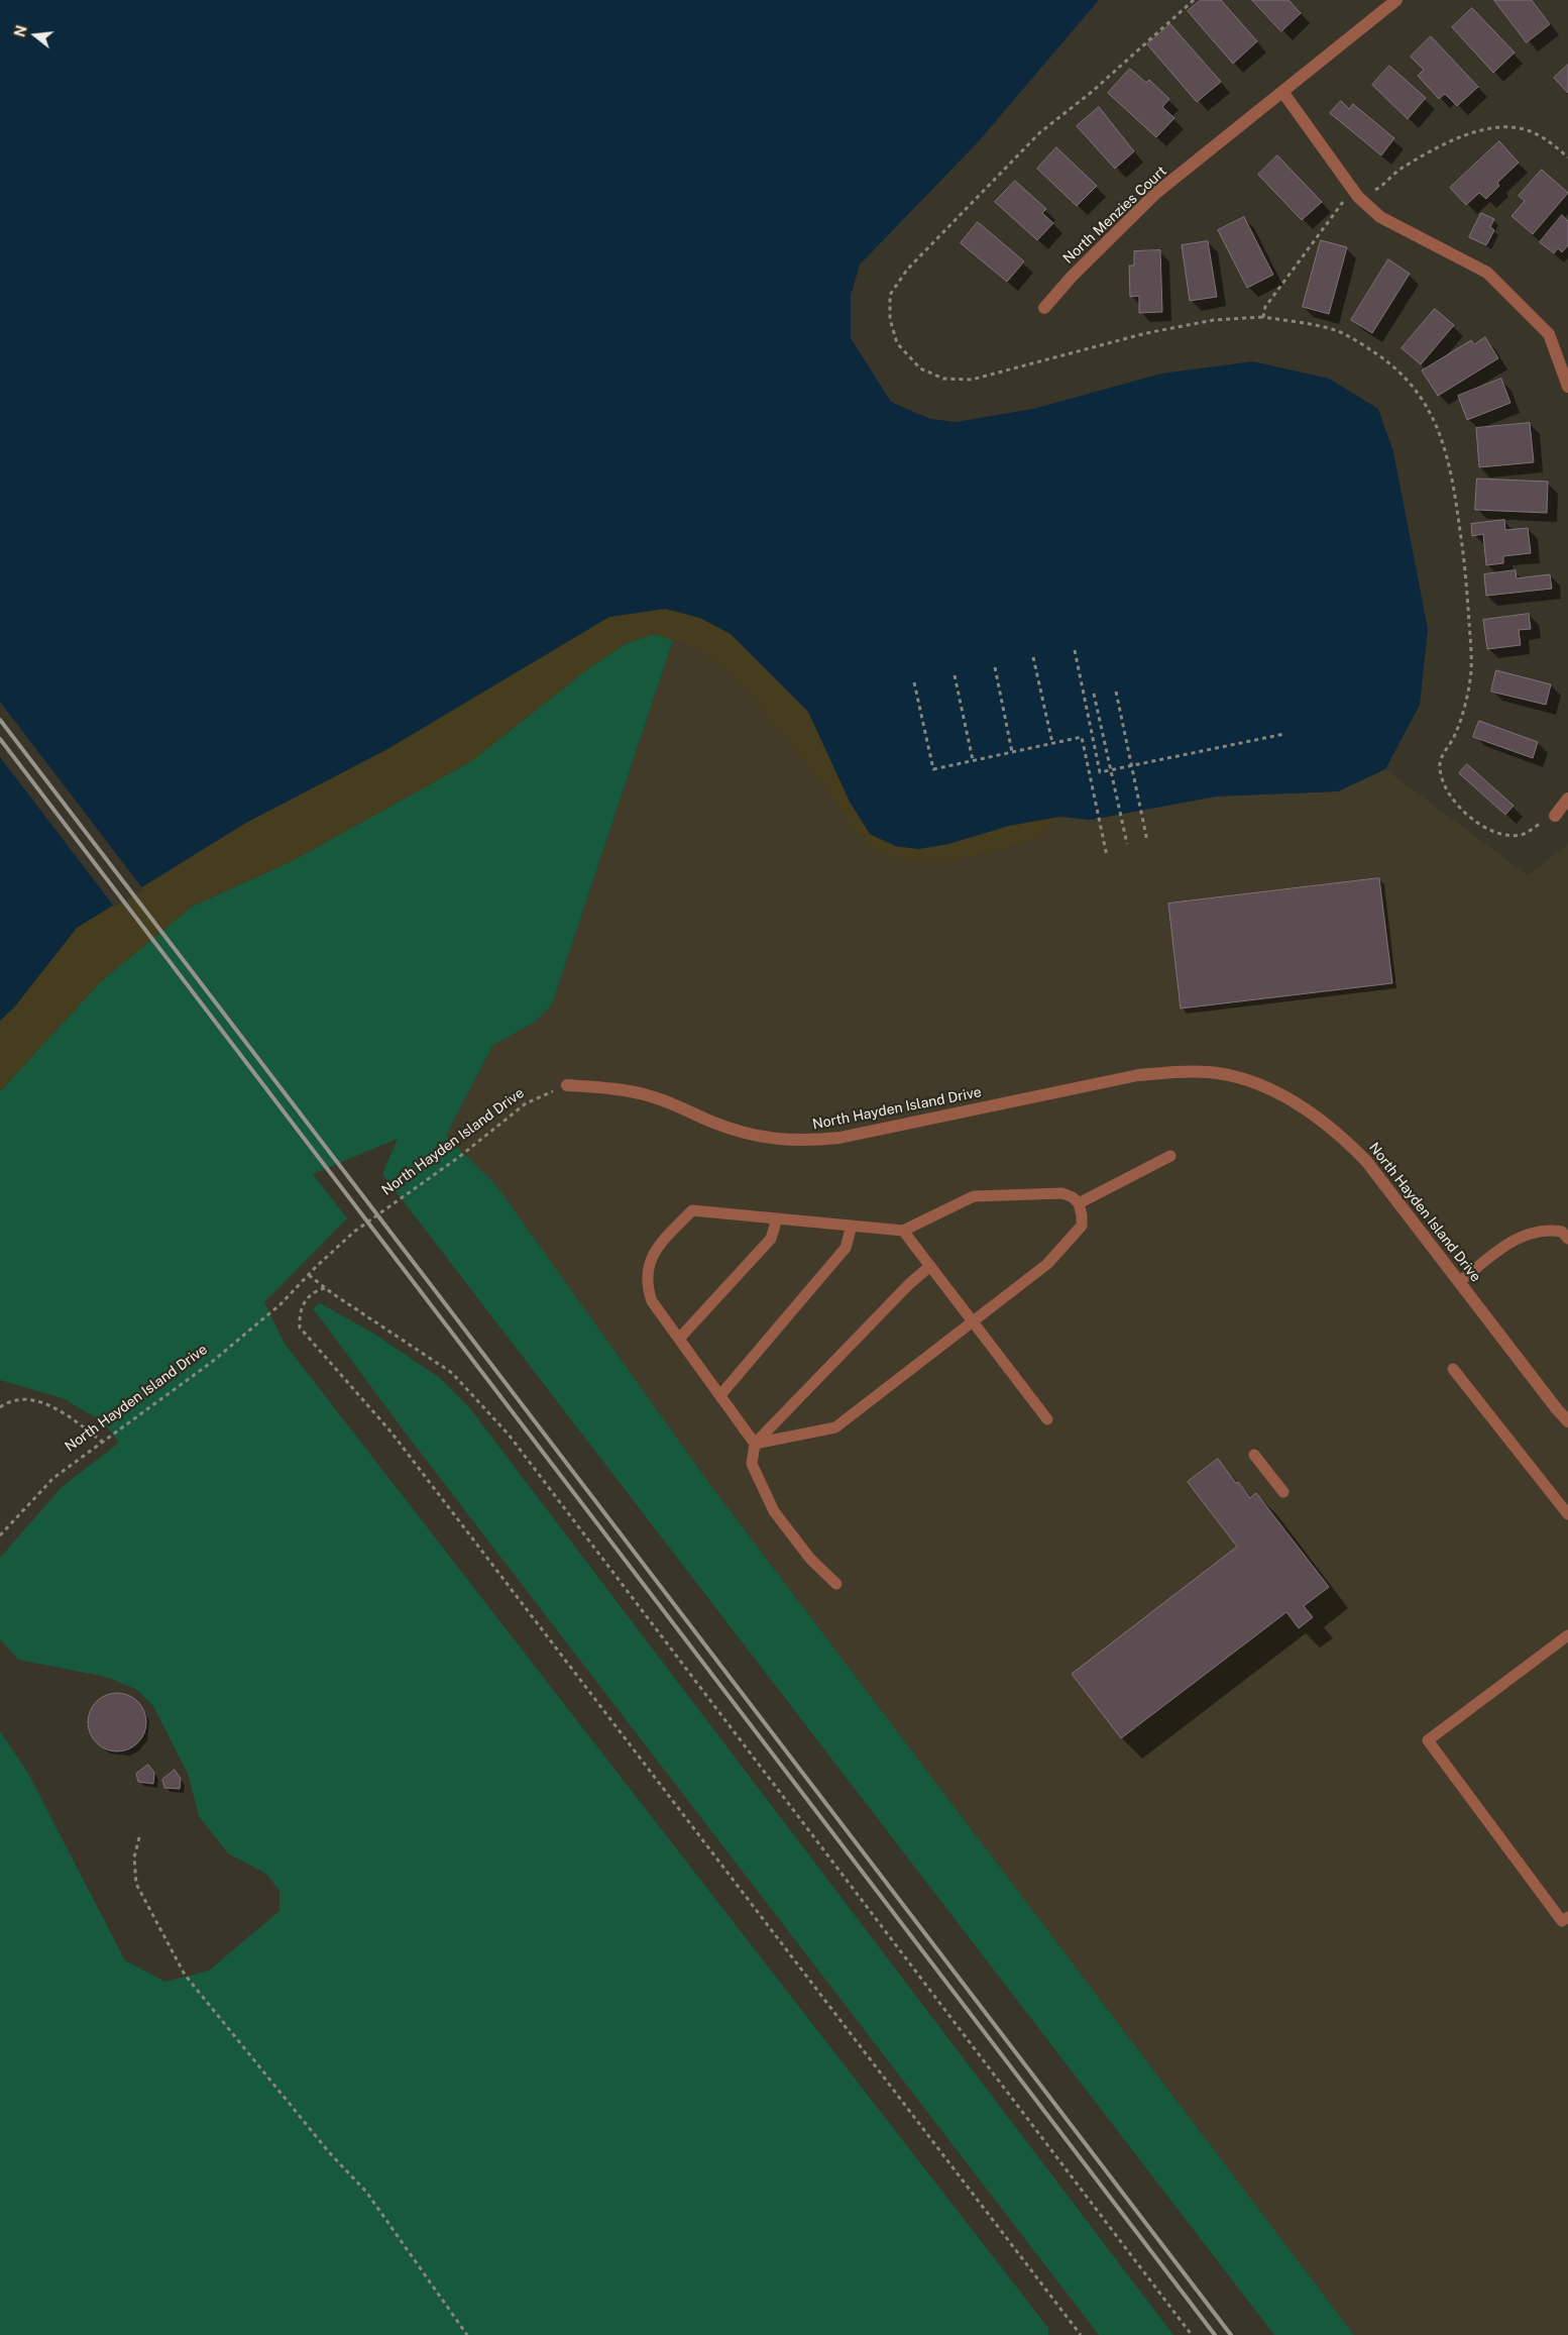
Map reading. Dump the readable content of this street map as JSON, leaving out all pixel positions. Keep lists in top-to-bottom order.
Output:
{
  "streets": {
    "street": ["North Menzies Court", "North Hayden Island Drive"]
  },
  "north": "left"
}
